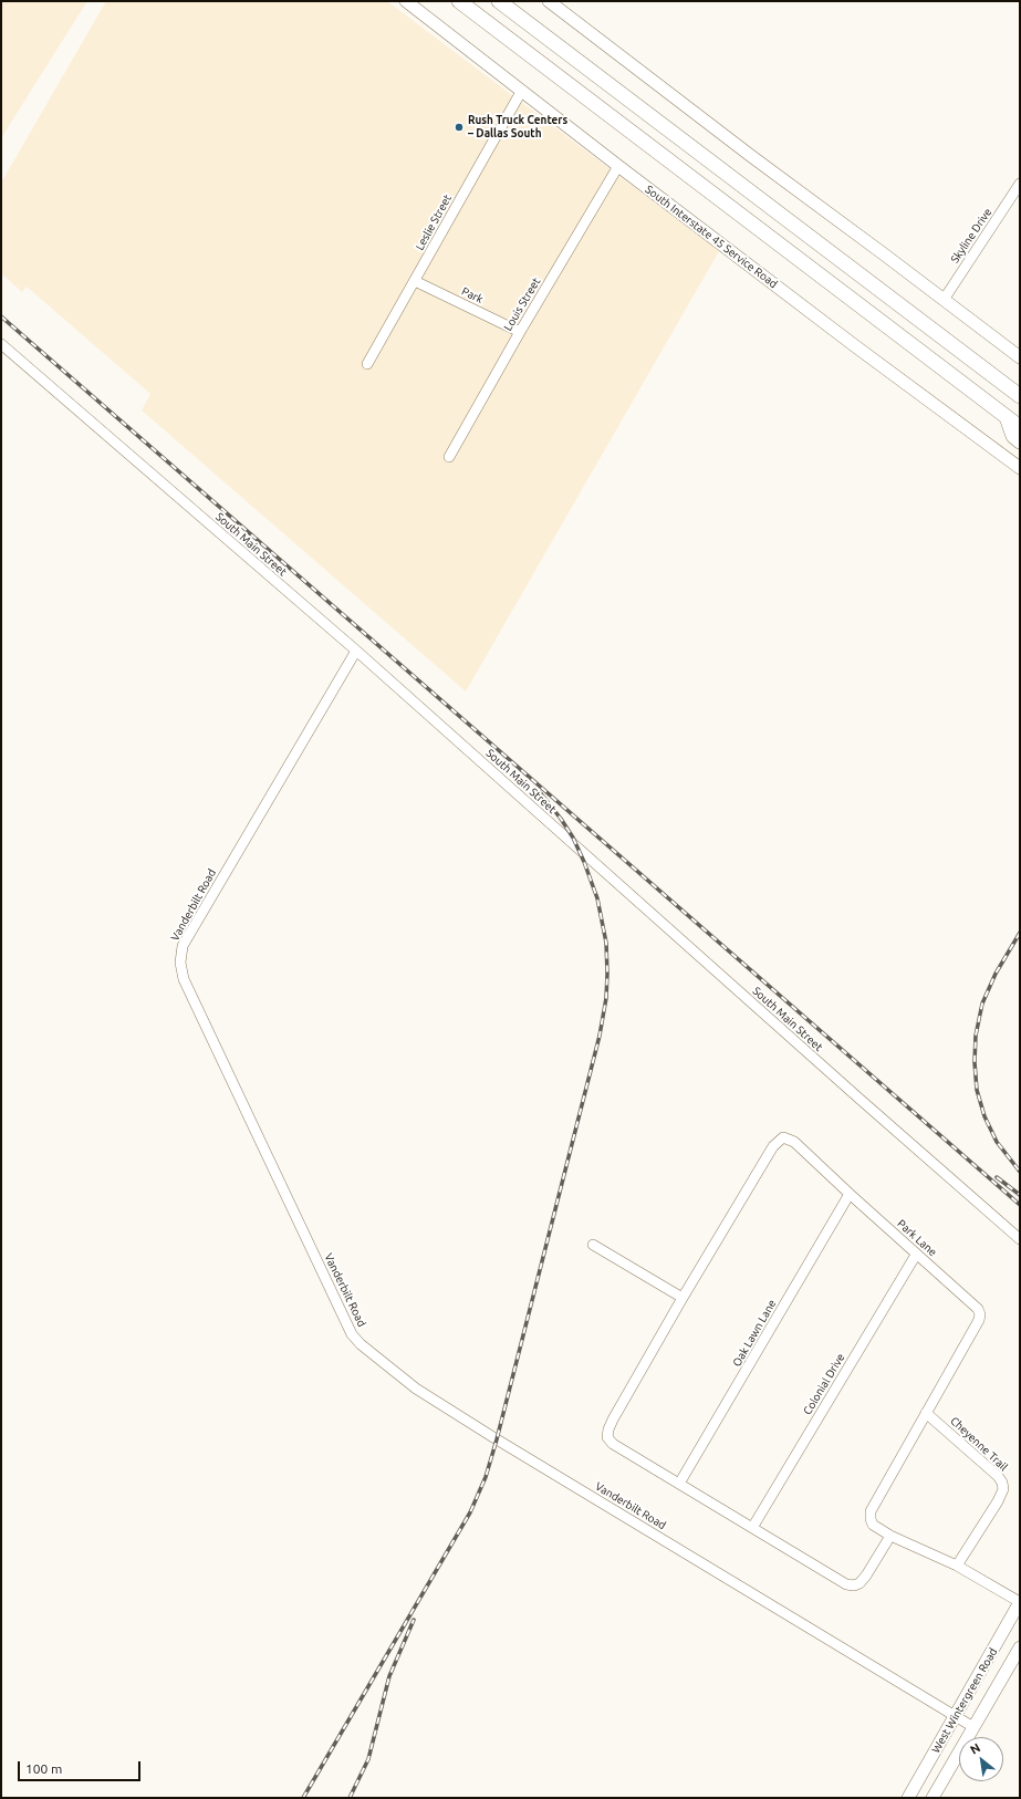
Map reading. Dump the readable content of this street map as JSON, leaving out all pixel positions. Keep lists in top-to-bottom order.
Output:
{
  "streets": {
    "main road": ["South Interstate 45 Service Road", "West Wintergreen Road"],
    "street": [
      "Leslie Street",
      "Skyline Drive",
      "Park",
      "Louis Street",
      "South Main Street",
      "Vanderbilt Road",
      "Park Lane",
      "Oak Lawn Lane",
      "Colonial Drive",
      "Cheyenne Trail"
    ]
  },
  "crossings": [
    ["Leslie Street", "South Interstate 45 Service Road"],
    ["Leslie Street", "Park"],
    ["South Interstate 45 Service Road", "Louis Street"],
    ["Park", "Louis Street"],
    ["South Main Street", "Vanderbilt Road"],
    ["Vanderbilt Road", "West Wintergreen Road"],
    ["Park Lane", "Oak Lawn Lane"],
    ["Park Lane", "Colonial Drive"],
    ["Park Lane", "Cheyenne Trail"],
    ["Park Lane", "West Wintergreen Road"]
  ],
  "places": ["Rush Truck Centers – Dallas South"],
  "scale_bar": "100 m",
  "north": "top left"
}
